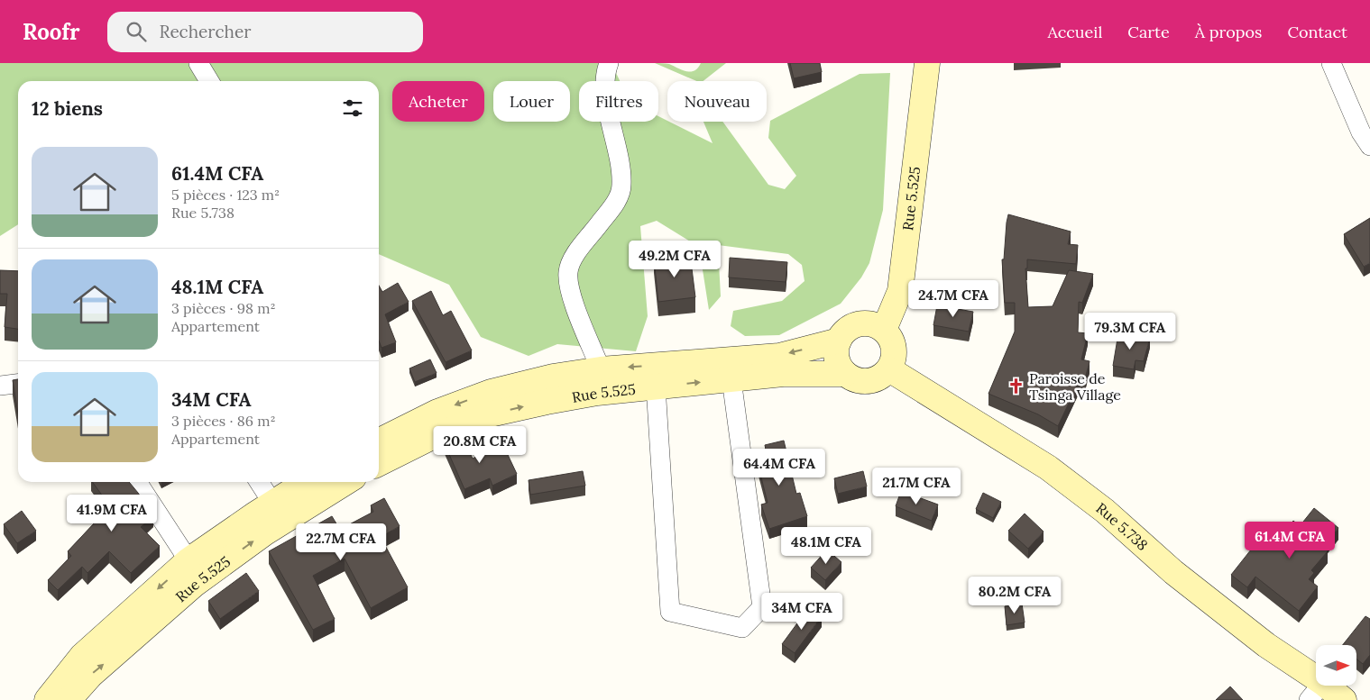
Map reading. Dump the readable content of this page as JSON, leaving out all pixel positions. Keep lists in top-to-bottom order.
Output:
{
  "streets": {
    "street": ["Rue 5.525", "Rue 5.738"]
  },
  "crossings": [
    ["Rue 5.525", "Rue 5.738"]
  ],
  "places": {
    "church": ["Paroisse de Tsinga Village"]
  },
  "north": "right",
  "page": {
    "header": "Roofr",
    "search": "Rechercher",
    "nav": [
      "Accueil",
      "Carte",
      "À propos",
      "Contact"
    ],
    "chip": [
      "Acheter",
      "Louer",
      "Filtres",
      "Nouveau"
    ],
    "heading": "12 biens",
    "list": [
      {
        "name": "61.4M CFA",
        "note": "5 pièces · 123 m² · Rue 5.738"
      },
      {
        "name": "48.1M CFA",
        "note": "3 pièces · 98 m² · Appartement"
      },
      {
        "name": "34M CFA",
        "note": "3 pièces · 86 m² · Appartement"
      }
    ],
    "price": [
      "49.2M CFA",
      "24.7M CFA",
      "79.3M CFA",
      "20.8M CFA",
      "64.4M CFA",
      "21.7M CFA",
      "41.9M CFA",
      "61.4M CFA",
      "22.7M CFA",
      "48.1M CFA",
      "80.2M CFA",
      "34M CFA"
    ]
  }
}
